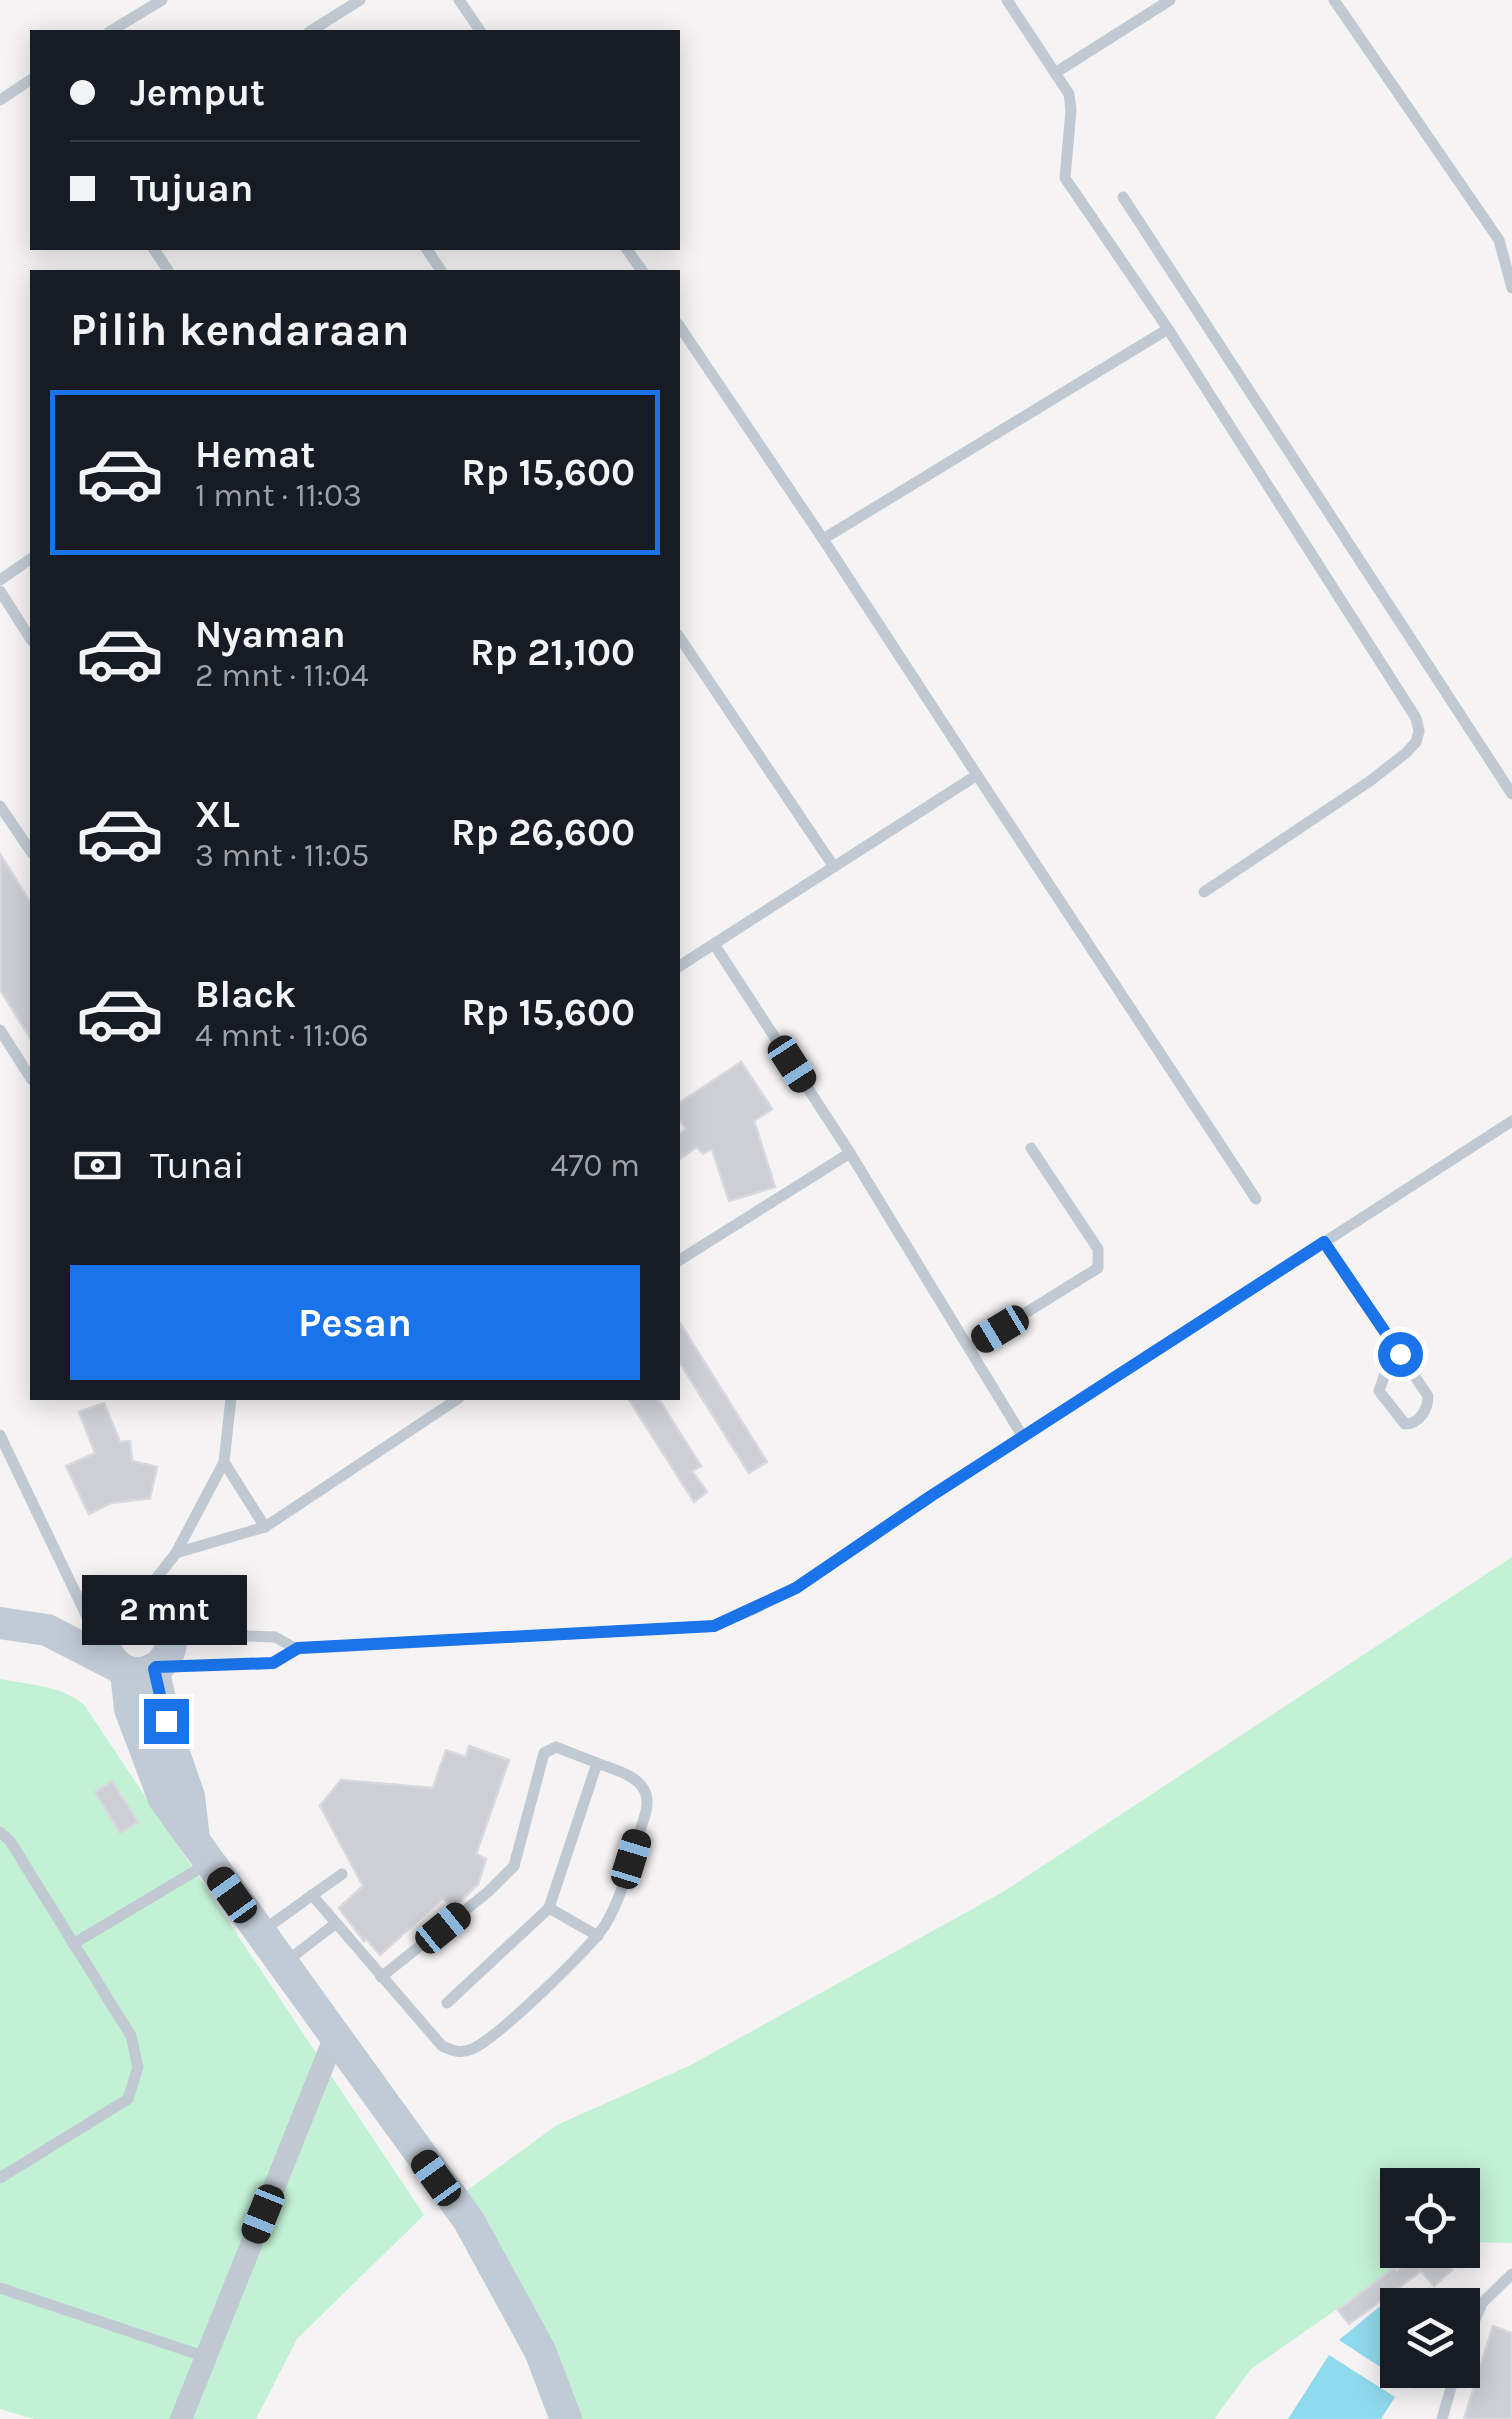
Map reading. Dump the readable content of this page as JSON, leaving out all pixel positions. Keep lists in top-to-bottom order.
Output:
{
  "page": {
    "banner": ["Jemput", "Tujuan"],
    "heading": "Pilih kendaraan",
    "list": [
      {
        "name": "Hemat",
        "note": "1 mnt · 11:03",
        "value": "Rp 15,600"
      },
      {
        "name": "Nyaman",
        "note": "2 mnt · 11:04",
        "value": "Rp 21,100"
      },
      {
        "name": "XL",
        "note": "3 mnt · 11:05",
        "value": "Rp 26,600"
      },
      {
        "name": "Black",
        "note": "4 mnt · 11:06",
        "value": "Rp 15,600"
      }
    ],
    "pay": ["Tunai", "470 m"],
    "buttons": "Pesan",
    "bubble": "2 mnt"
  }
}
